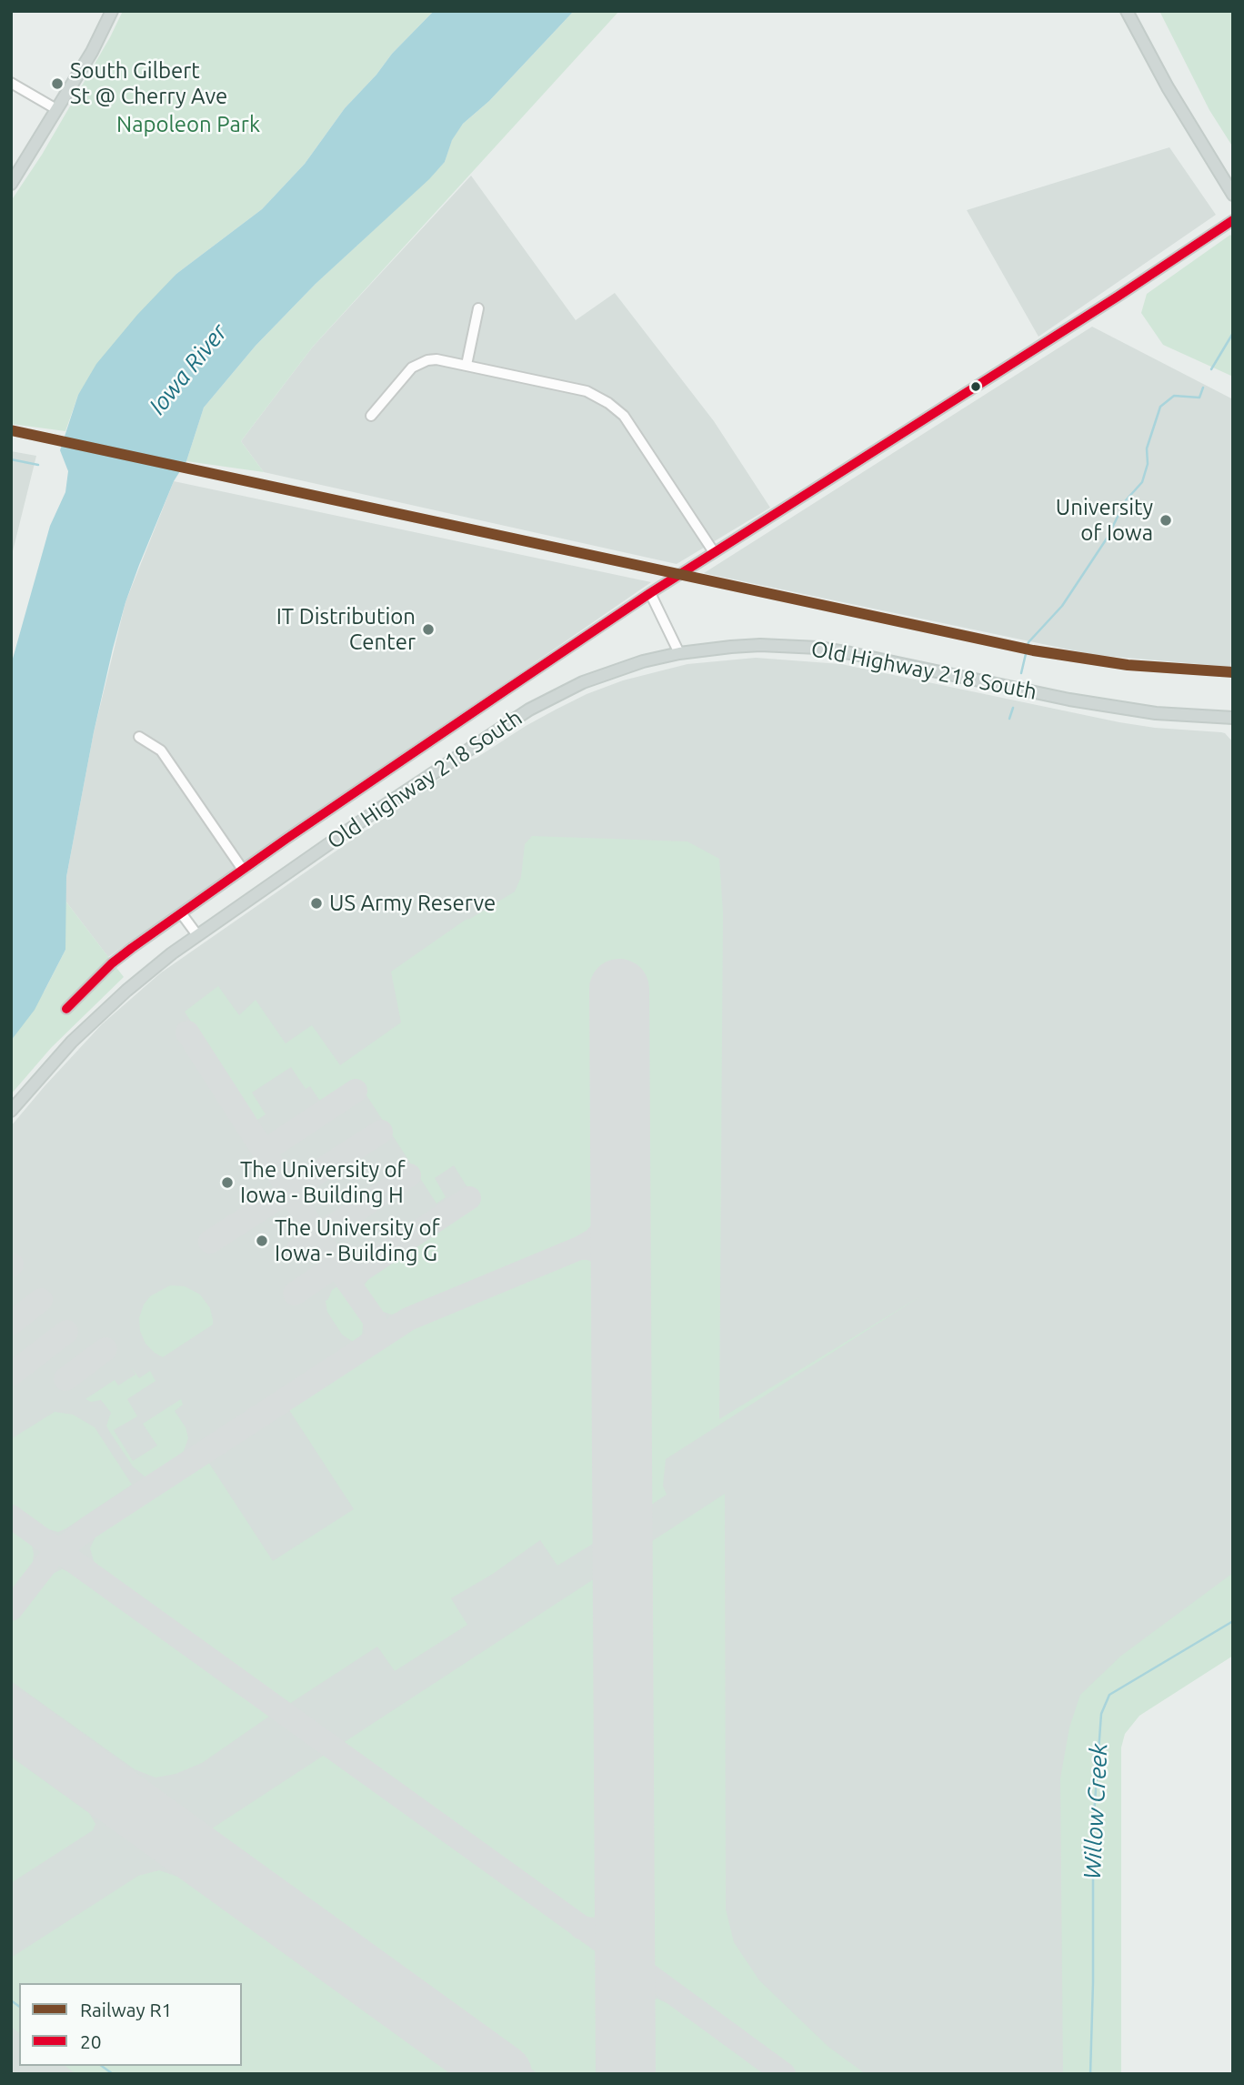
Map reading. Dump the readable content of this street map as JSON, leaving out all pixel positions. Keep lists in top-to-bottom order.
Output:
{
  "streets": {
    "main road": ["Old Highway 218 South"]
  },
  "water": ["Iowa River", "Willow Creek"],
  "parks": ["Napoleon Park"],
  "places": [
    "South Gilbert St @ Cherry Ave",
    "University of Iowa",
    "IT Distribution Center",
    "US Army Reserve",
    "The University of Iowa - Building H",
    "The University of Iowa - Building G"
  ],
  "lines": ["transit line 20", "rail line R1"],
  "legend": ["Railway R1", "20"]
}
